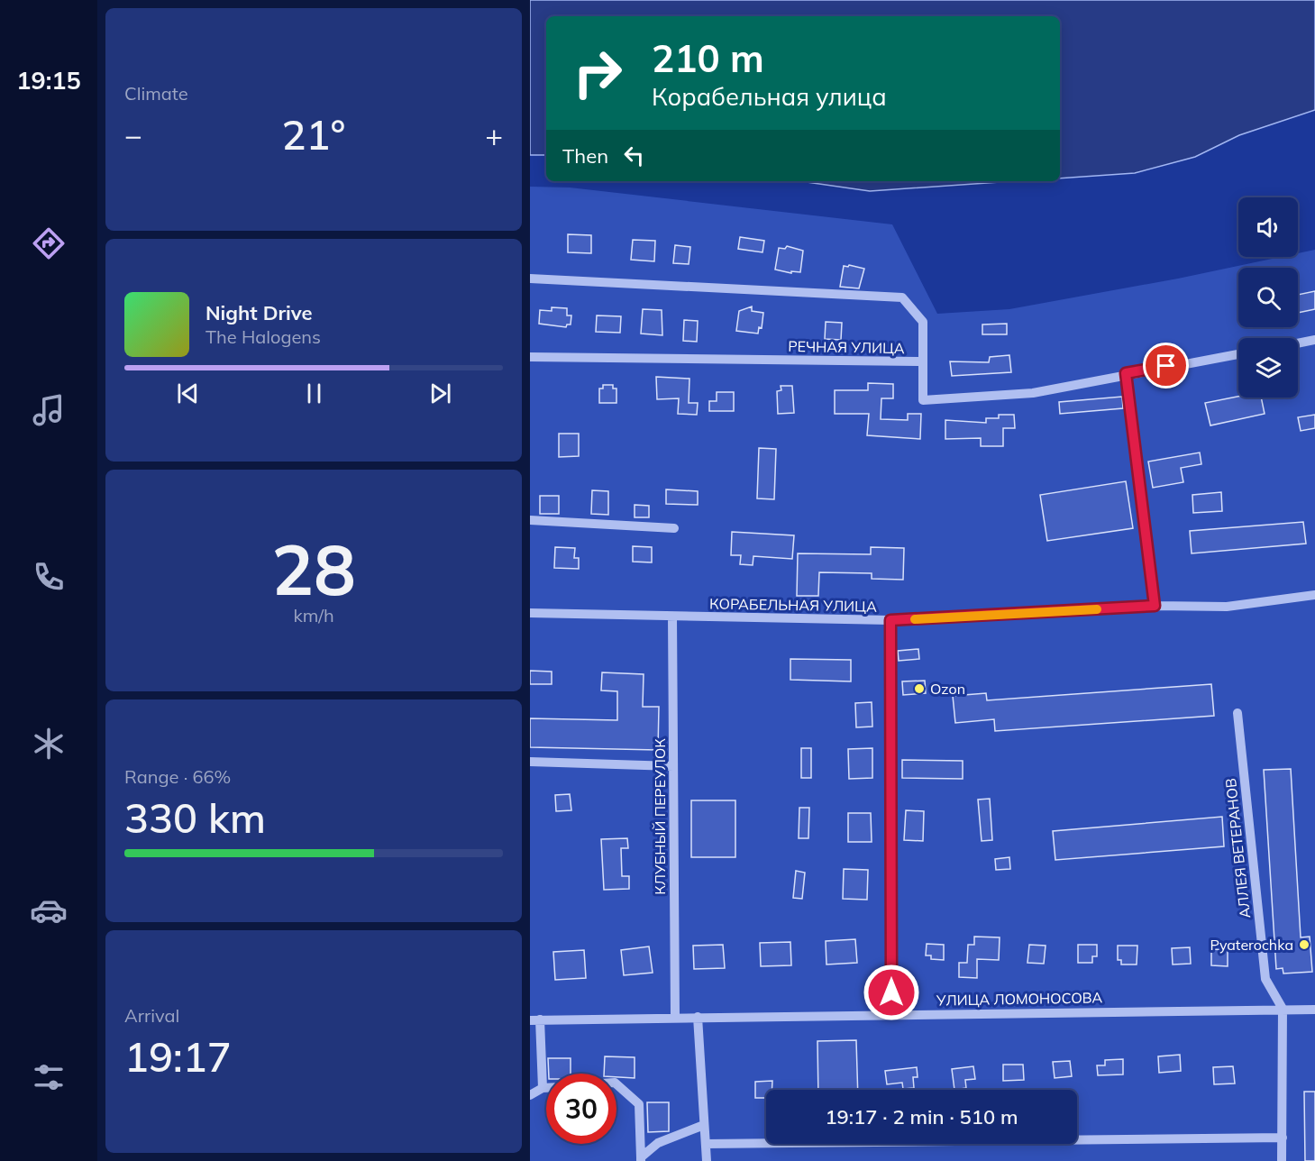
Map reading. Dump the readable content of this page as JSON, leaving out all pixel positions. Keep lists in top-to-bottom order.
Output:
{
  "streets": {
    "street": [
      "РЕЧНАЯ УЛИЦА",
      "КОРАБЕЛЬНАЯ УЛИЦА",
      "КЛУБНЫЙ ПЕРЕУЛОК",
      "АЛЛЕЯ ВЕТЕРАНОВ",
      "УЛИЦА ЛОМОНОСОВА"
    ]
  },
  "crossings": [
    ["КОРАБЕЛЬНАЯ УЛИЦА", "КЛУБНЫЙ ПЕРЕУЛОК"],
    ["КЛУБНЫЙ ПЕРЕУЛОК", "УЛИЦА ЛОМОНОСОВА"],
    ["АЛЛЕЯ ВЕТЕРАНОВ", "УЛИЦА ЛОМОНОСОВА"]
  ],
  "places": ["Ozon", "Pyaterochka"],
  "page": {
    "tabs": "19:15",
    "tile": [
      "Climate",
      ["28", "km/h"],
      ["Range · 66%", "330 km"],
      ["Arrival", "19:17"]
    ],
    "turn": ["210 m", "Корабельная улица"],
    "heat": ["−", "21°", "+"],
    "then": "Then",
    "song": ["Night Drive", "The Halogens"],
    "limit": "30",
    "trip": "19:17 · 2 min · 510 m"
  }
}
